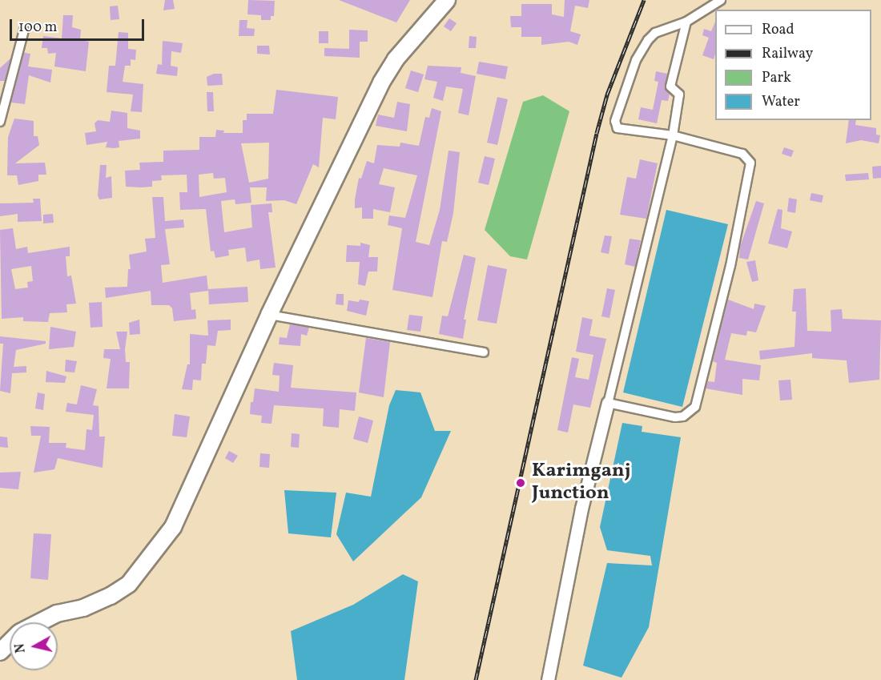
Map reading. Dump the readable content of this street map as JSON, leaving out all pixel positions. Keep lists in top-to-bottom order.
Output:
{
  "places": ["Karimganj Junction"],
  "legend": [
    "Road",
    "Railway",
    "Park",
    "Water"
  ],
  "scale_bar": "100 m",
  "north": "left"
}
